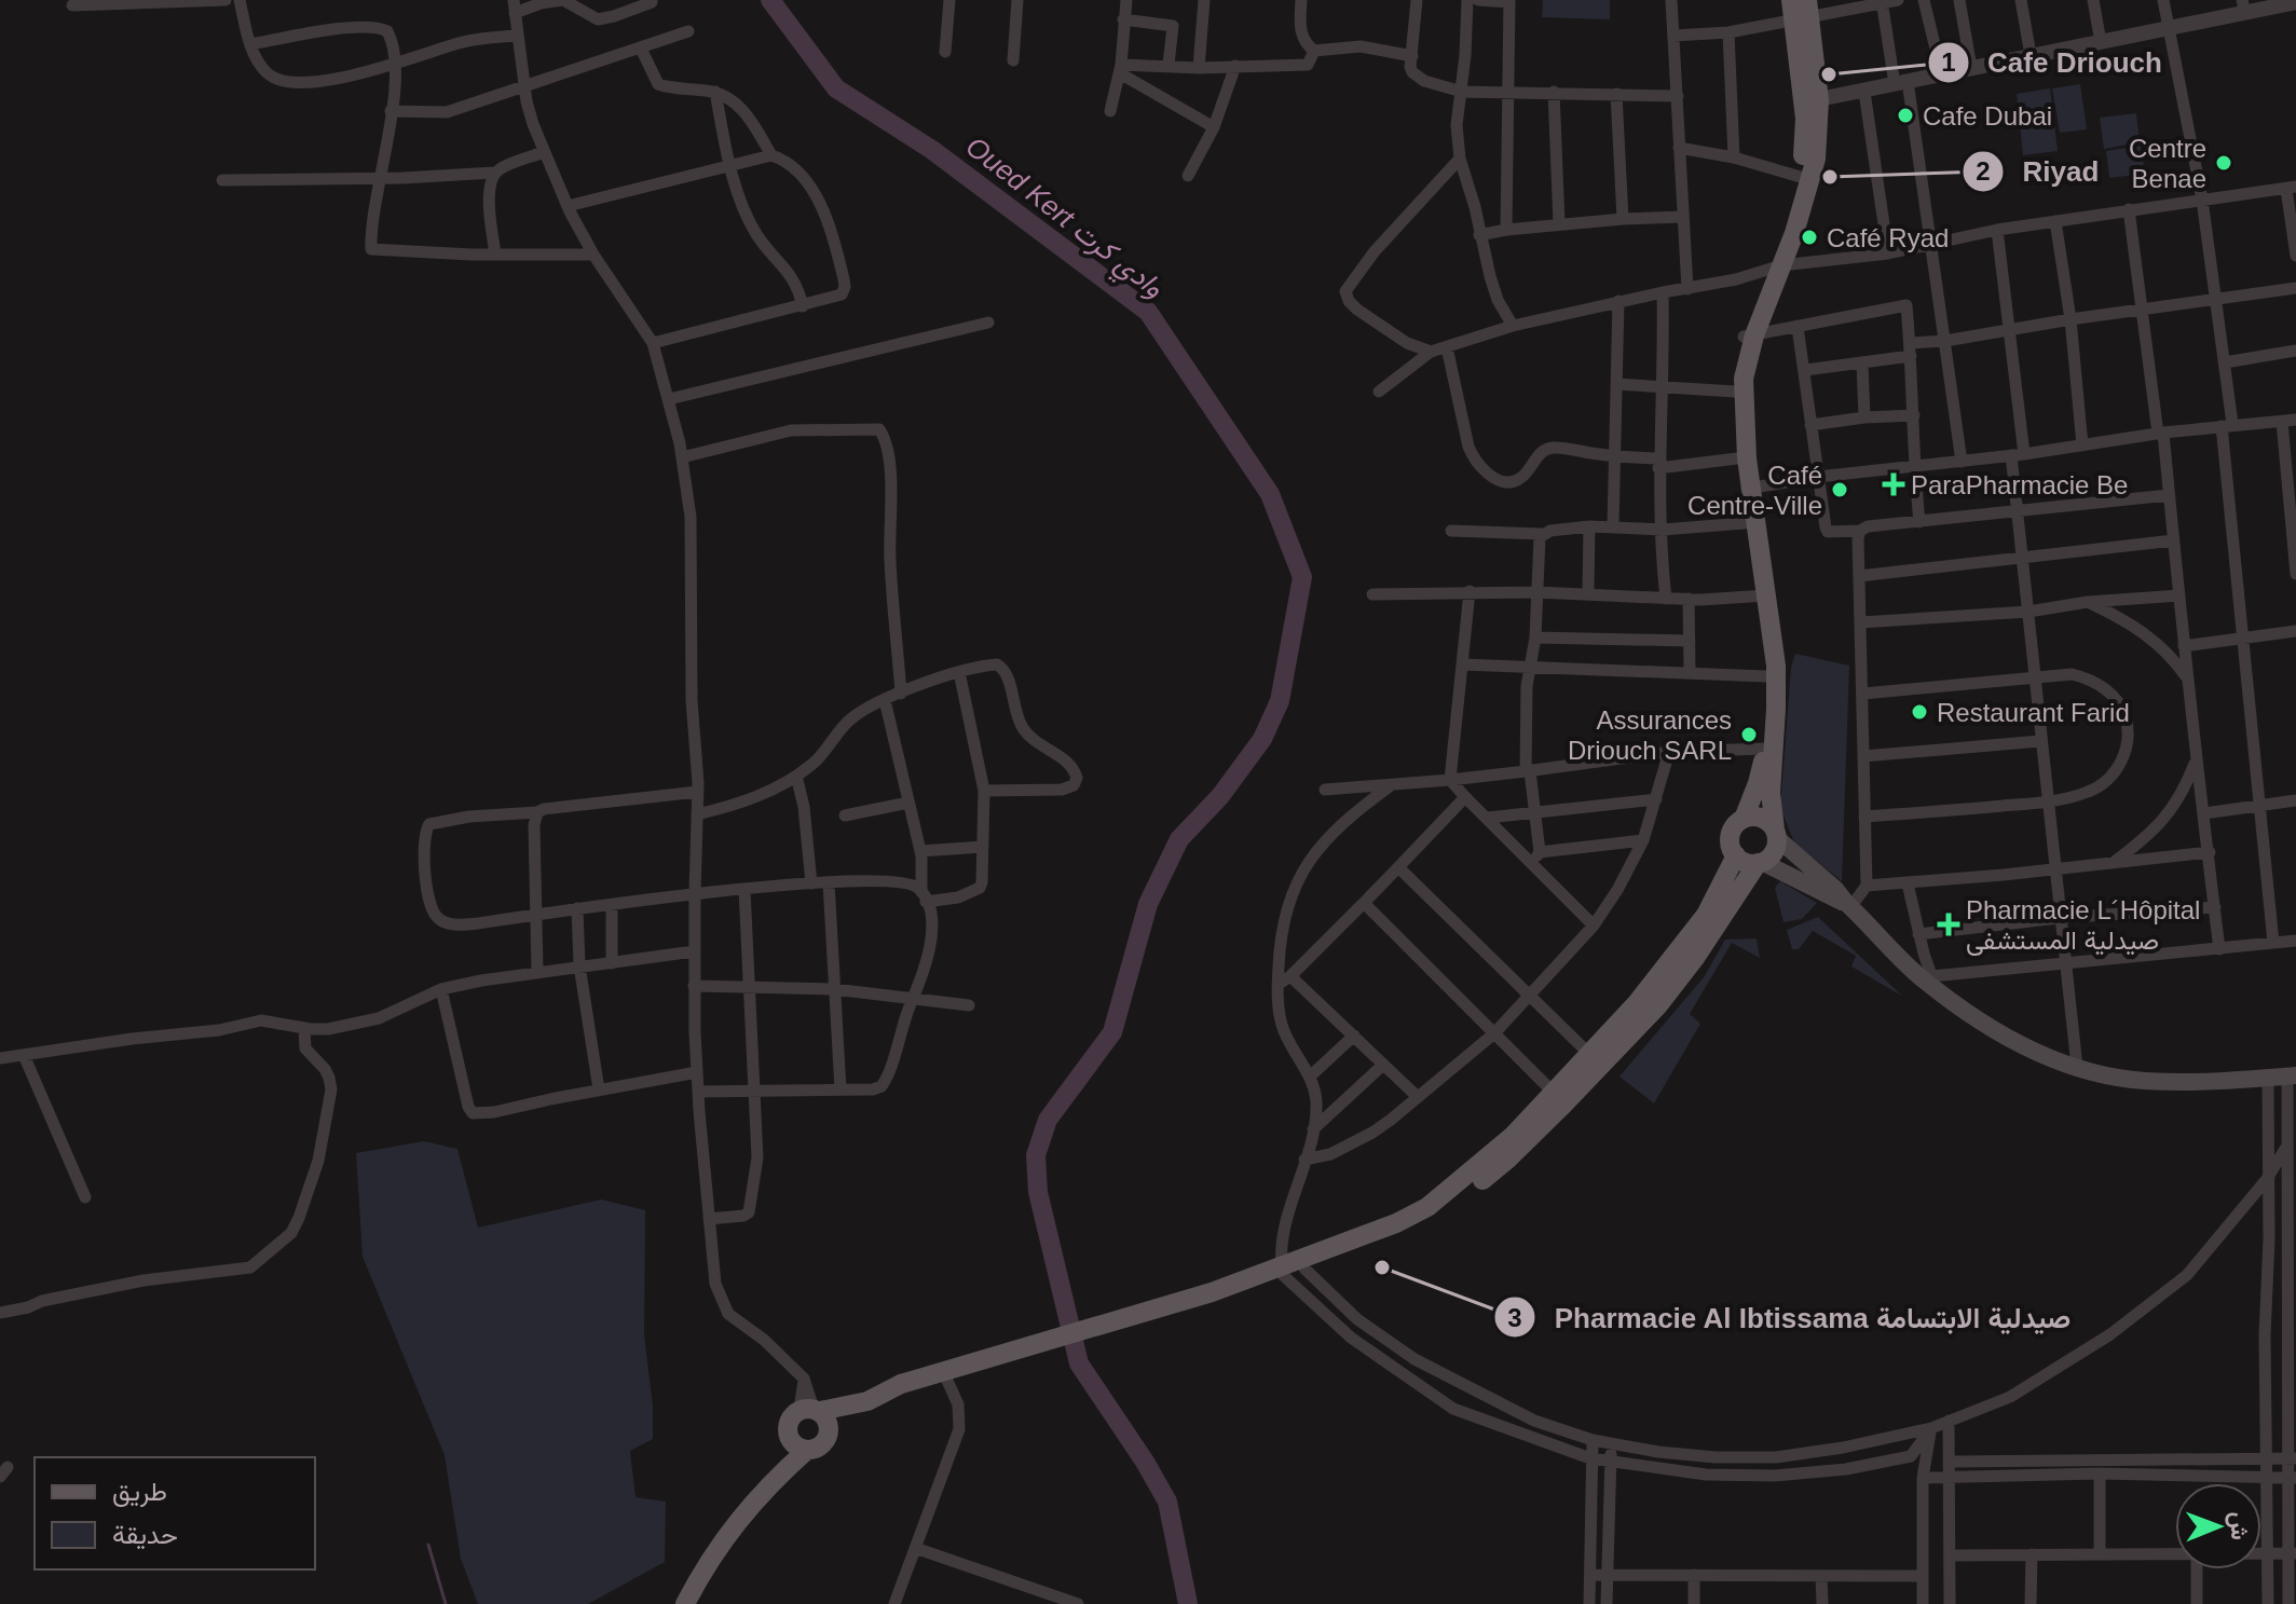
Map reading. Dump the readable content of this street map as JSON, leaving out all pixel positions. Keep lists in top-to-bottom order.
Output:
{
  "water": ["Oued Kert وادي كرت"],
  "places": {
    "other": [
      "Cafe Driouch",
      "Cafe Dubai",
      "Centre Benae",
      "Riyad",
      "Café Ryad",
      "Café Centre-Ville",
      "Restaurant Farid",
      "Assurances Driouch SARL",
      "Pharmacie Al Ibtissama صيدلية الابتسامة"
    ],
    "health": ["ParaPharmacie Be", "Pharmacie L´Hôpital صيدلية المستشفى"]
  },
  "legend": ["طريق", "حديقة"],
  "north": "right"
}
